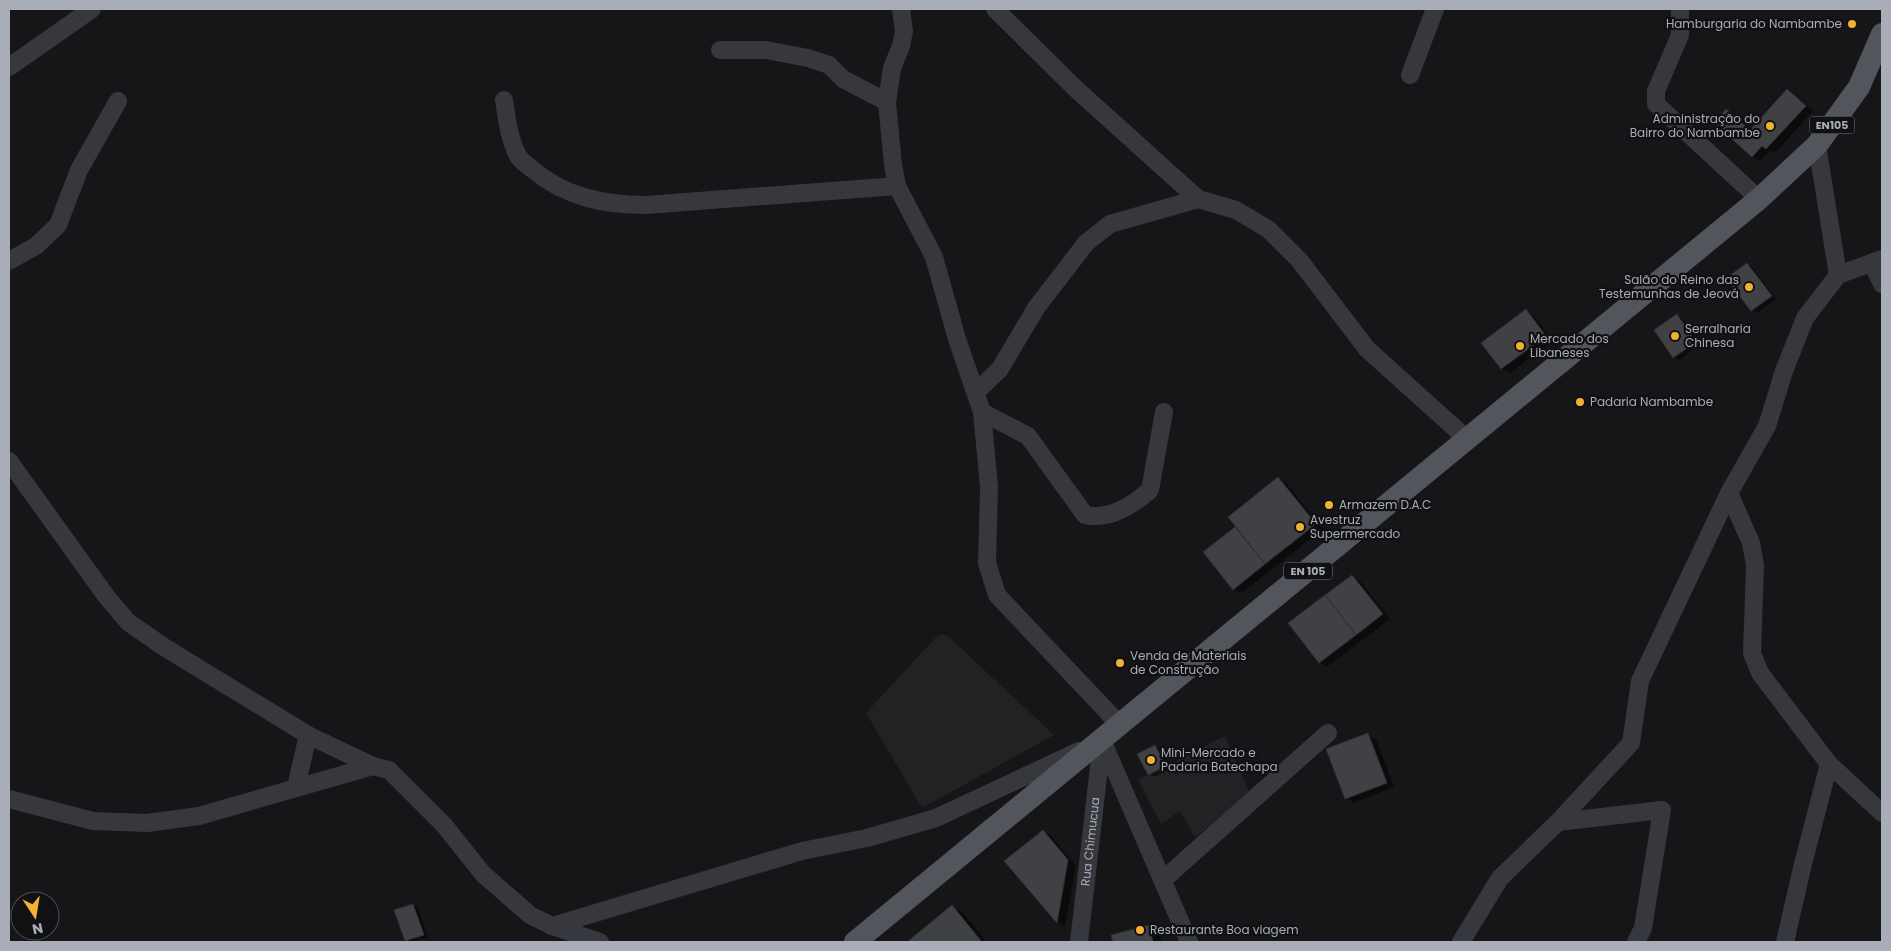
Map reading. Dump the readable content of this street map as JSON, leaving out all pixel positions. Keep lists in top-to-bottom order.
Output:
{
  "streets": {
    "main road": ["EN105", "EN 105"],
    "street": ["Rua Chimucua"]
  },
  "crossings": [
    ["EN105", "EN 105"],
    ["EN 105", "Rua Chimucua"]
  ],
  "places": [
    "Hamburgaria do Nambambe",
    "Administração do Bairro do Nambambe",
    "Salão do Reino das Testemunhas de Jeová",
    "Serralharia Chinesa",
    "Mercado dos Libaneses",
    "Padaria Nambambe",
    "Armazem D.A.C",
    "Avestruz Supermercado",
    "Venda de Materiais de Construção",
    "Mini-Mercado e Padaria Batechapa",
    "Restaurante Boa viagem"
  ],
  "north": "bottom"
}
